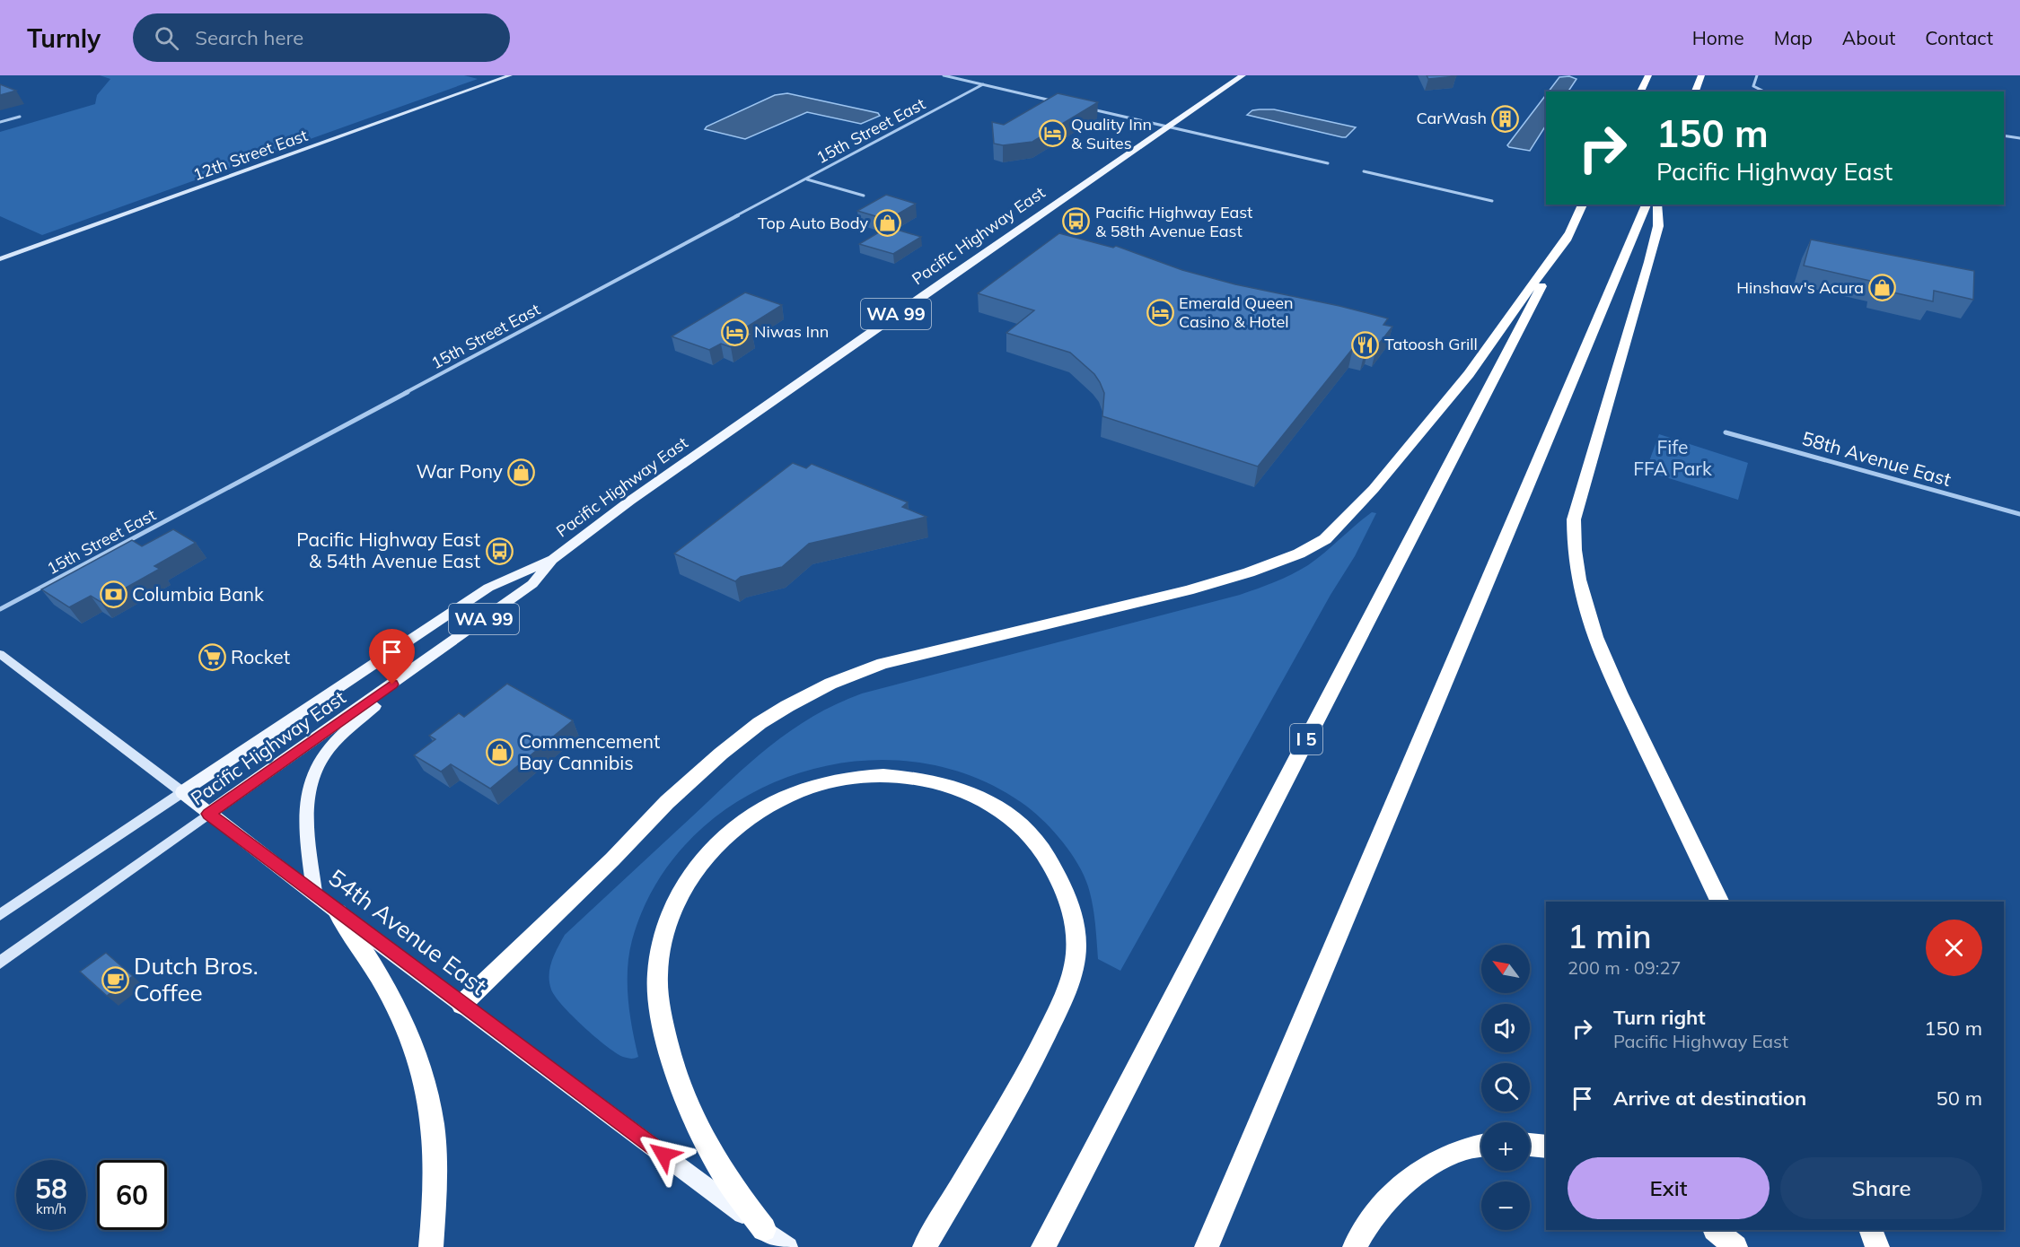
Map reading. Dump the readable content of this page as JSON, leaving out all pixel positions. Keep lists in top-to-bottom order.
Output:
{
  "streets": {
    "highway": ["I 5"],
    "main road": ["Pacific Highway East", "WA 99", "54th Avenue East"],
    "street": ["15th Street East", "12th Street East", "58th Avenue East"]
  },
  "crossings": [
    ["Pacific Highway East", "54th Avenue East"]
  ],
  "parks": ["Fife FFA Park"],
  "places": {
    "building": ["CarWash"],
    "hotel": ["Quality Inn & Suites", "Emerald Queen Casino & Hotel", "Niwas Inn"],
    "bus stop": ["Pacific Highway East & 58th Avenue East", "Pacific Highway East & 54th Avenue East"],
    "shop": [
      "Top Auto Body",
      "Hinshaw's Acura",
      "War Pony",
      "Commencement Bay Cannibis"
    ],
    "restaurant": ["Tatoosh Grill"],
    "bank": ["Columbia Bank"],
    "supermarket": ["Rocket"],
    "cafe": ["Dutch Bros. Coffee"]
  },
  "north": "top left",
  "page": {
    "header": "Turnly",
    "search": "Search here",
    "nav": [
      "Home",
      "Map",
      "About",
      "Contact"
    ],
    "turn": ["150 m", "Pacific Highway East"],
    "heading": ["1 min", "200 m · 09:27"],
    "map_buttons": ["+", "−"],
    "list": [
      {
        "name": "Turn right",
        "note": "Pacific Highway East",
        "value": "150 m"
      },
      {
        "name": "Arrive at destination",
        "value": "50 m"
      }
    ],
    "buttons": ["Exit", "Share"],
    "speed": "58 km/h",
    "limit": "60"
  }
}
